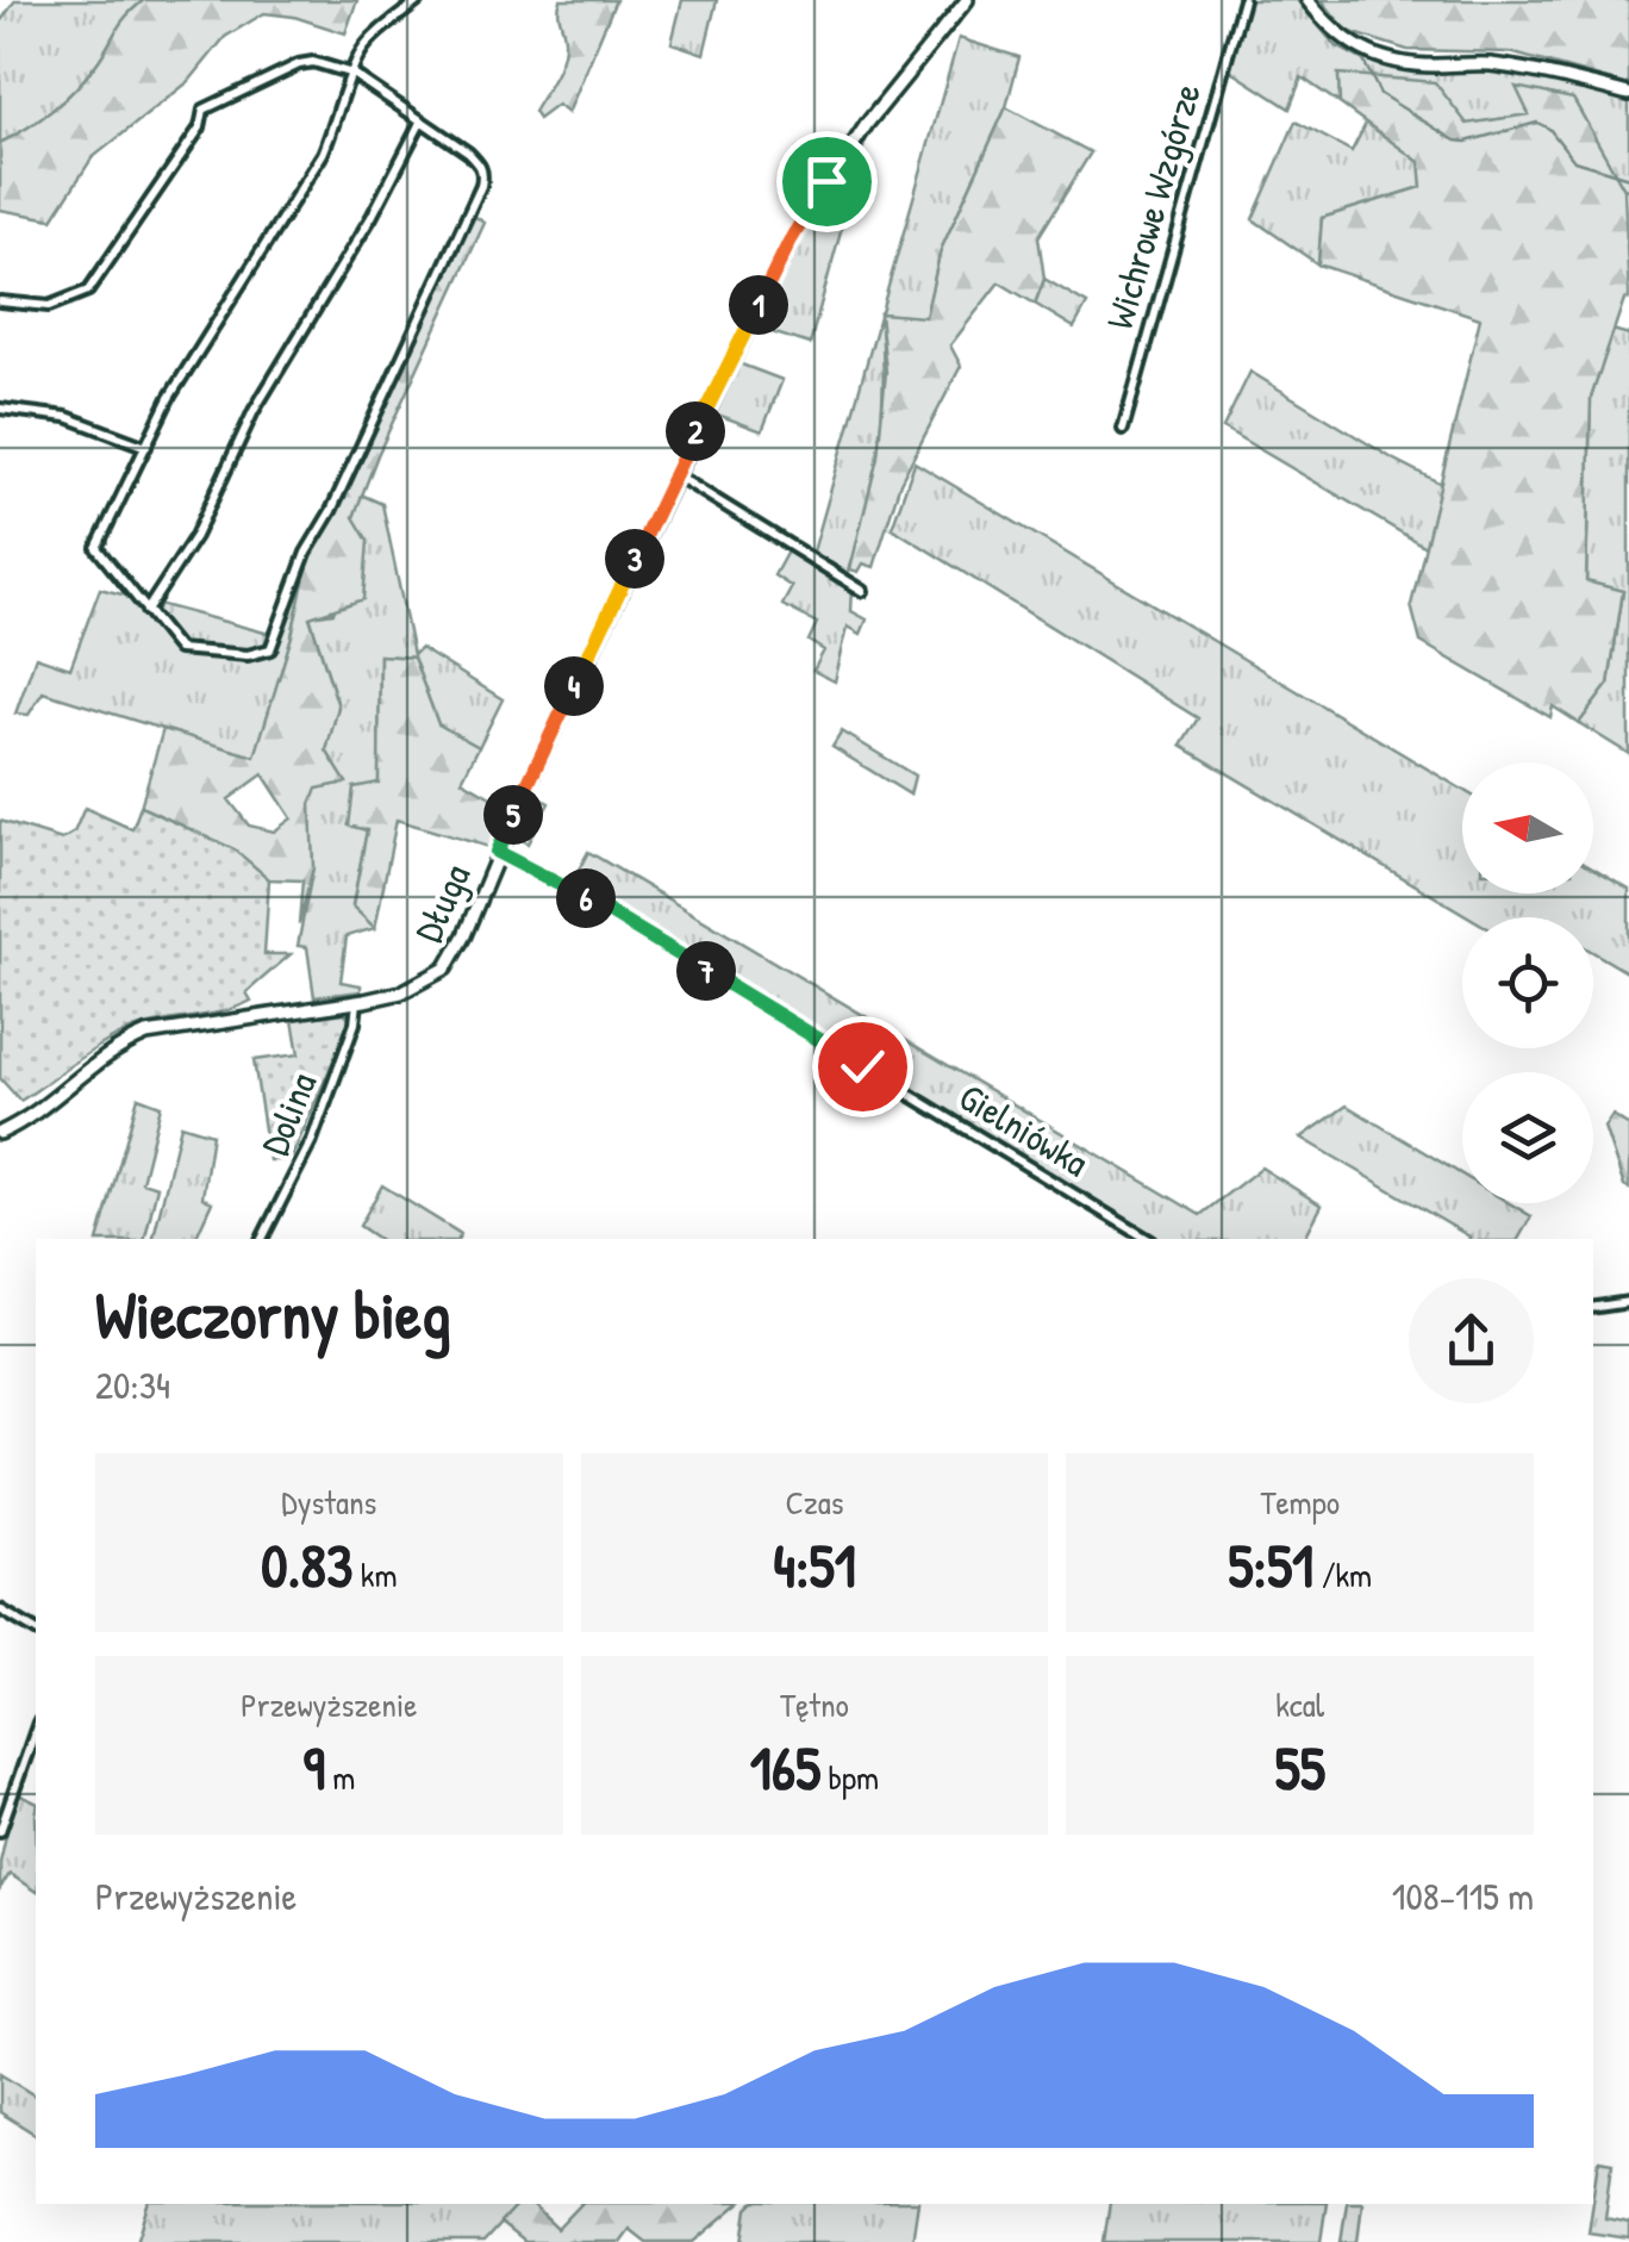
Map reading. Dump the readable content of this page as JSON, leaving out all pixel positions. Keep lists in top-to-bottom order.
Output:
{
  "streets": {
    "street": [
      "Wichrowe Wzgórze",
      "Długa",
      "Dolina",
      "Gielniówka"
    ]
  },
  "crossings": [
    ["Długa", "Dolina"],
    ["Długa", "Gielniówka"]
  ],
  "north": "left",
  "page": {
    "pins": [
      "1",
      "2",
      "3",
      "4",
      "5",
      "6",
      "7"
    ],
    "heading": ["Wieczorny bieg", "20:34"],
    "stats": [
      ["Dystans", "0.83 km"],
      ["Czas", "4:51"],
      ["Tempo", "5:51 /km"],
      ["Przewyższenie", "9 m"],
      ["Tętno", "165 bpm"],
      ["kcal", "55"]
    ],
    "chart": ["Przewyższenie", "108–115 m"]
  }
}
